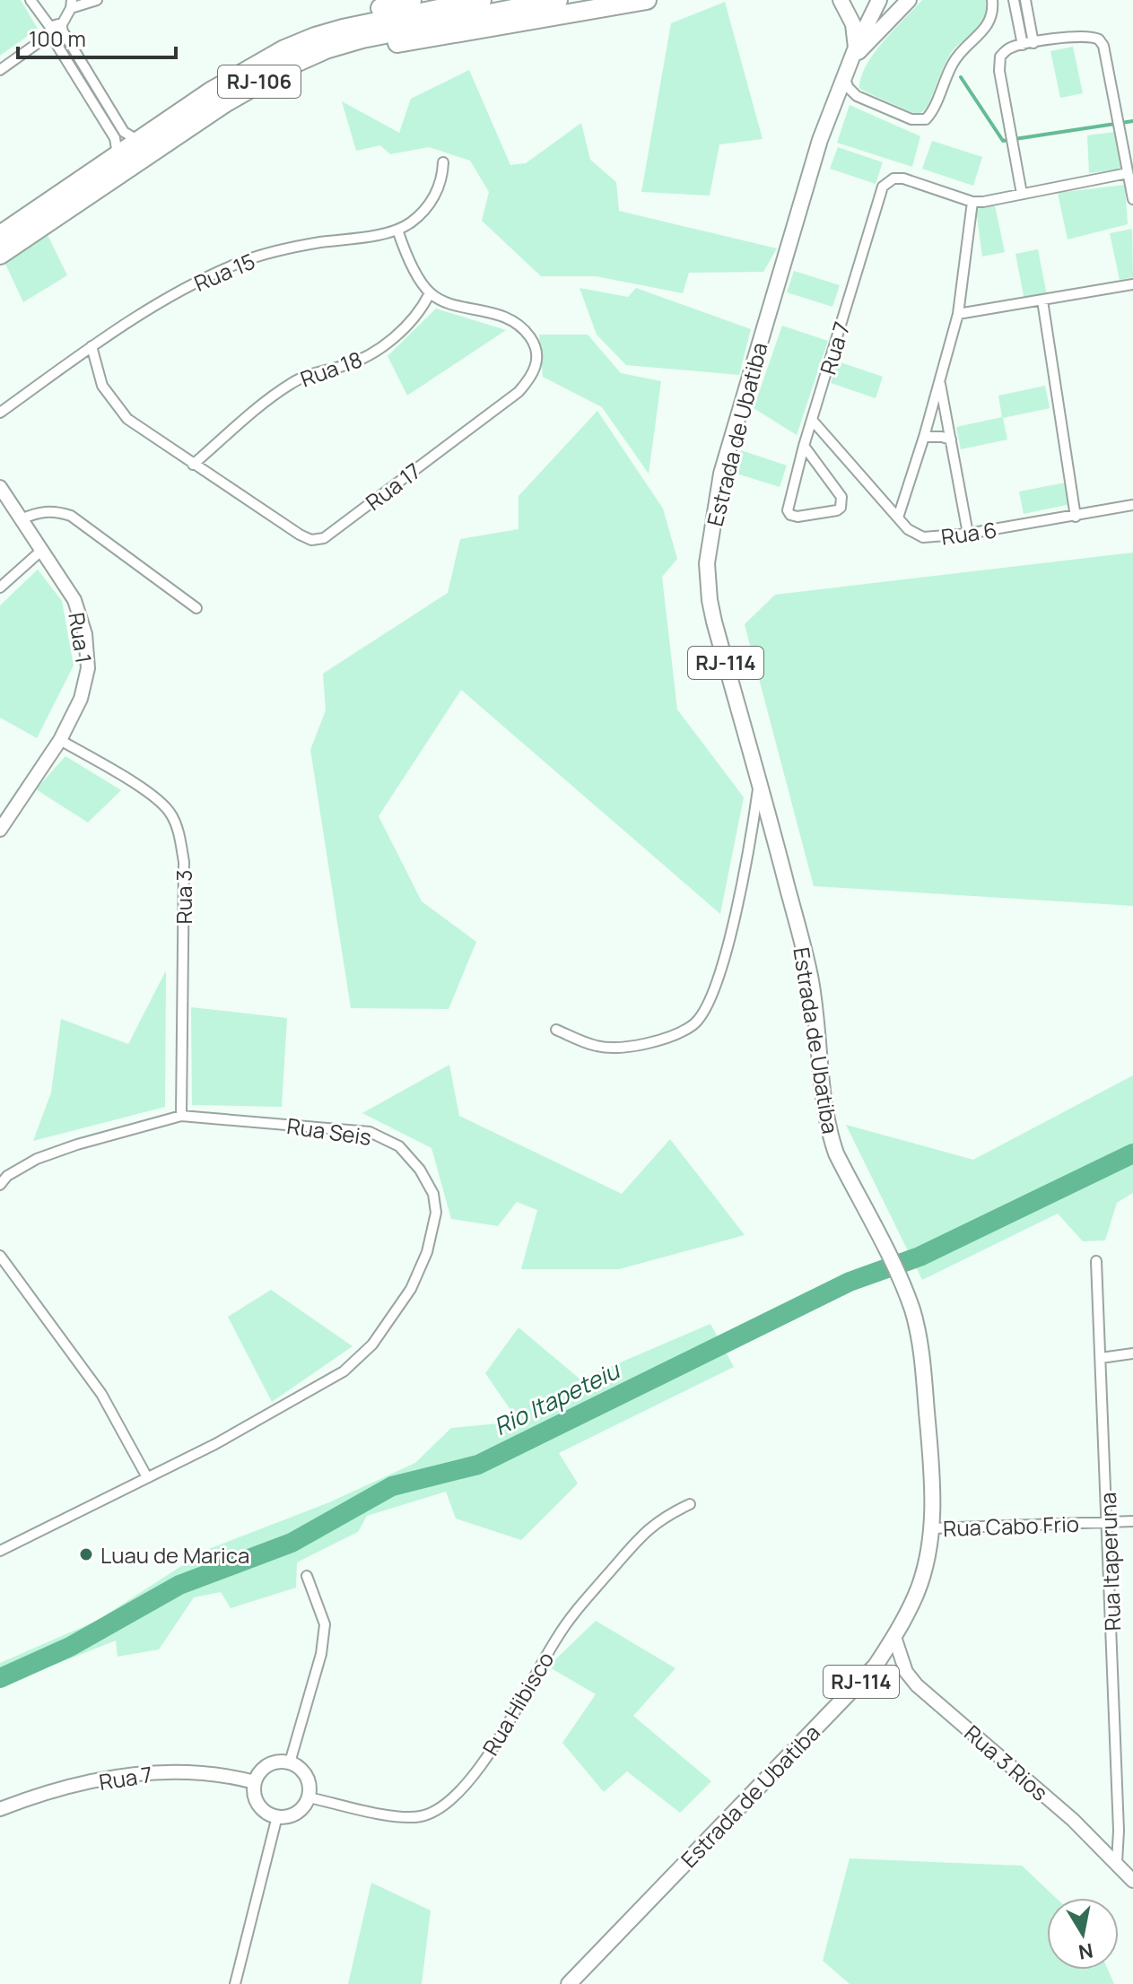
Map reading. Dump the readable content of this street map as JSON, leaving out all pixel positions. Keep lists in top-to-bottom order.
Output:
{
  "streets": {
    "highway": ["RJ-106"],
    "main road": ["Estrada de Ubatiba", "RJ-114"],
    "street": [
      "Rua 15",
      "Rua 7",
      "Rua 18",
      "Rua 17",
      "Rua 6",
      "Rua 1",
      "Rua 3",
      "Rua Seis",
      "Rua Cabo Frio",
      "Rua Itaperuna",
      "Rua Hibisco",
      "Rua 3 Rios"
    ]
  },
  "crossings": [
    ["Rua 15", "Rua 17"],
    ["Rua 7", "Rua 6"],
    ["Rua 7", "Rua Hibisco"],
    ["Rua 18", "Rua 17"],
    ["Estrada de Ubatiba", "Rua Cabo Frio"],
    ["Estrada de Ubatiba", "Rua 3 Rios"],
    ["Rua 1", "Rua 3"],
    ["Rua 3", "Rua Seis"],
    ["Rua Cabo Frio", "Rua Itaperuna"],
    ["Rua Itaperuna", "Rua 3 Rios"]
  ],
  "water": ["Rio Itapeteiu"],
  "places": ["Luau de Marica"],
  "scale_bar": "100 m",
  "north": "bottom"
}
